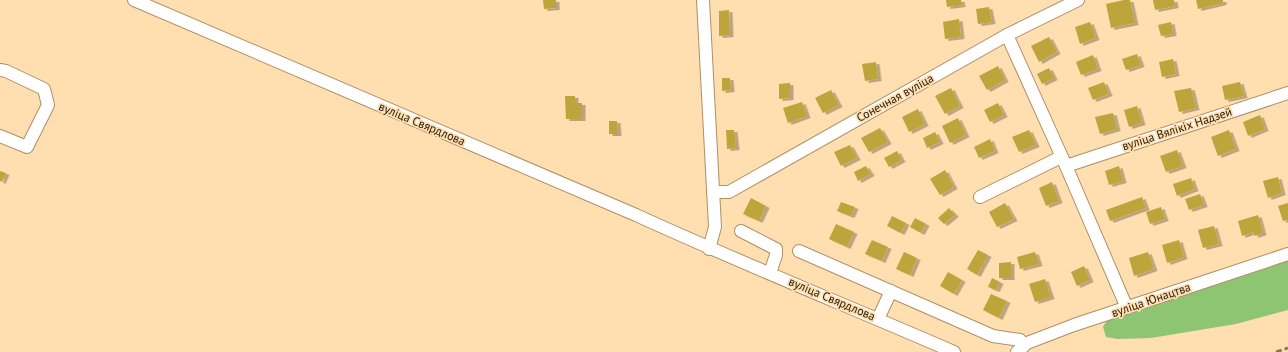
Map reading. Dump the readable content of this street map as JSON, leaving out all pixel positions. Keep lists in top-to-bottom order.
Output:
{
  "streets": {
    "street": [
      "Сонечная вуліца",
      "вуліца Свярдлова",
      "вуліца Вялікіх Надзей",
      "вуліца Юнацтва"
    ]
  }
}
